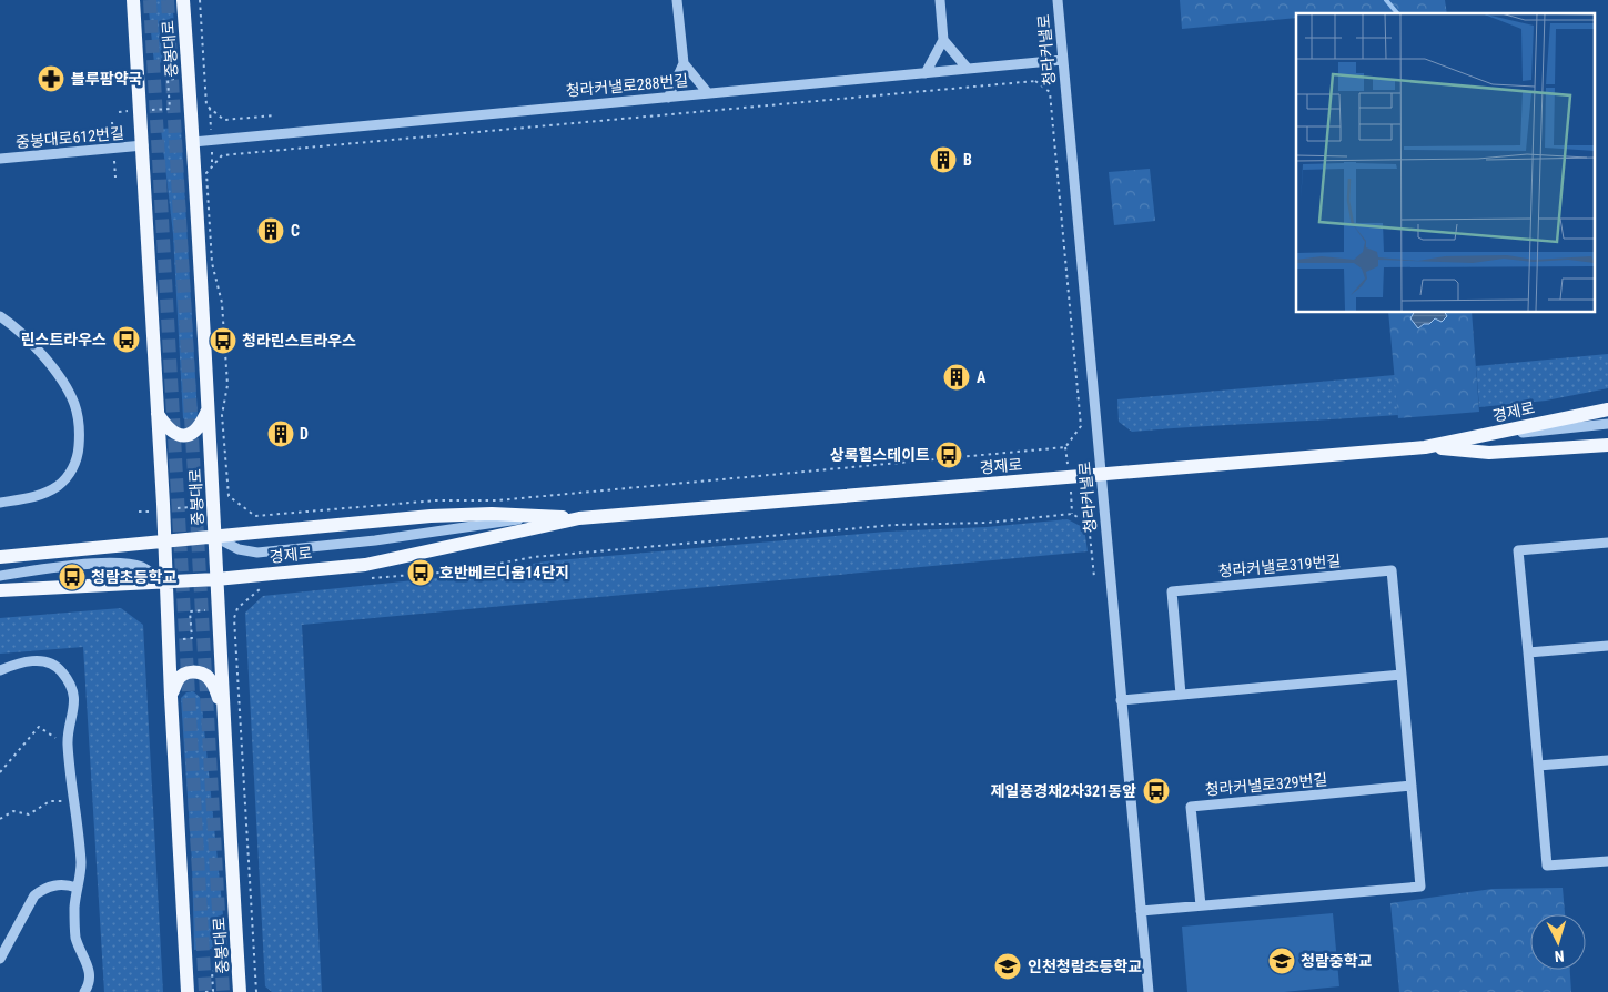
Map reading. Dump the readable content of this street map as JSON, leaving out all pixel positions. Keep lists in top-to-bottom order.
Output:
{
  "streets": {
    "main road": ["중봉대로", "경제로"],
    "street": [
      "청라커낼로",
      "청라커낼로288번길",
      "중봉대로612번길",
      "청라커낼로319번길",
      "청라커낼로329번길"
    ]
  },
  "crossings": [
    ["중봉대로", "청라커낼로288번길"],
    ["중봉대로", "경제로"],
    ["청라커낼로", "청라커낼로288번길"],
    ["청라커낼로", "경제로"],
    ["청라커낼로319번길", "청라커낼로329번길"]
  ],
  "places": {
    "pharmacy": ["블루팜약국"],
    "building": [
      "B",
      "C",
      "A",
      "D"
    ],
    "bus stop": [
      "린스트라우스",
      "청라린스트라우스",
      "상록힐스테이트",
      "호반베르디움14단지",
      "청람초등학교",
      "제일풍경채2차321동앞"
    ],
    "school or university": ["청람중학교", "인천청람초등학교"]
  },
  "north": "bottom"
}
